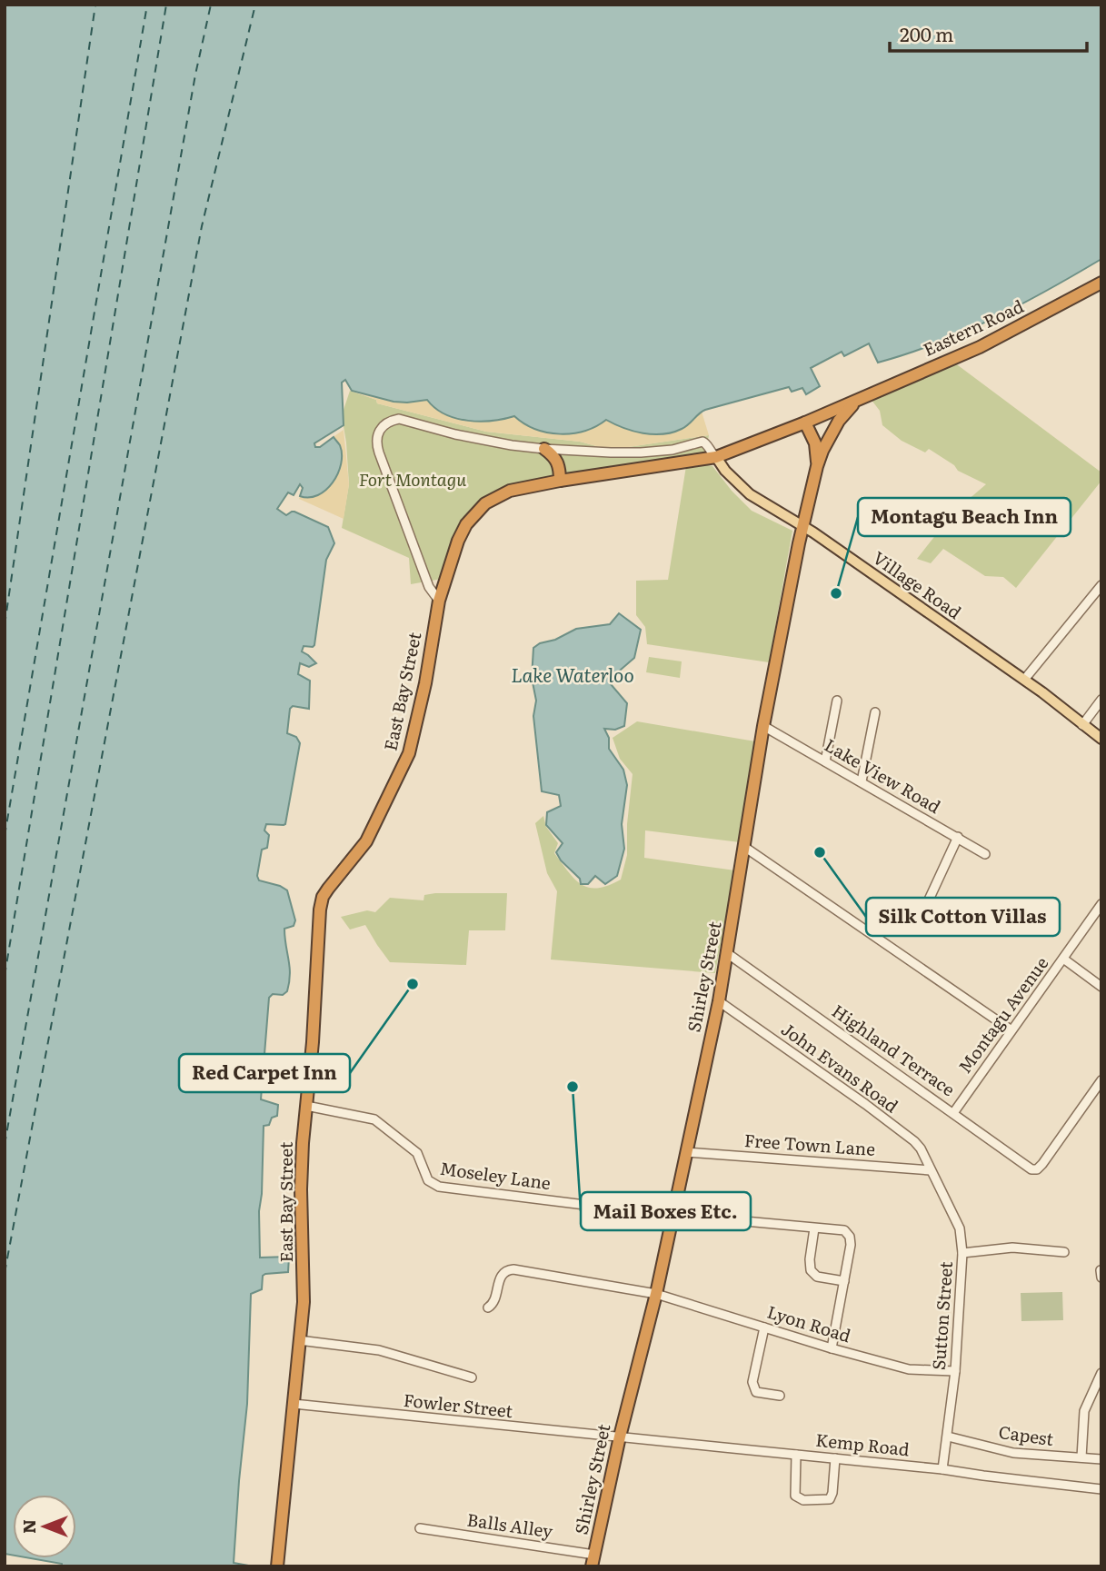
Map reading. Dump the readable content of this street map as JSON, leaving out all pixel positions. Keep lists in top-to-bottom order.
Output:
{
  "streets": {
    "highway": ["Eastern Road", "East Bay Street", "Shirley Street"],
    "main road": ["Village Road"],
    "street": [
      "Lake View Road",
      "Montagu Avenue",
      "Highland Terrace",
      "John Evans Road",
      "Free Town Lane",
      "Moseley Lane",
      "Sutton Street",
      "Lyon Road",
      "Fowler Street",
      "Capest",
      "Kemp Road",
      "Balls Alley"
    ]
  },
  "crossings": [
    ["Eastern Road", "East Bay Street"],
    ["Eastern Road", "Shirley Street"],
    ["Village Road", "East Bay Street"],
    ["Village Road", "Shirley Street"],
    ["East Bay Street", "Shirley Street"],
    ["East Bay Street", "Moseley Lane"],
    ["East Bay Street", "Fowler Street"],
    ["Lake View Road", "Shirley Street"],
    ["Shirley Street", "Highland Terrace"],
    ["Shirley Street", "John Evans Road"],
    ["Shirley Street", "Free Town Lane"],
    ["Shirley Street", "Moseley Lane"],
    ["Shirley Street", "Lyon Road"],
    ["Shirley Street", "Fowler Street"],
    ["Shirley Street", "Kemp Road"],
    ["Shirley Street", "Balls Alley"],
    ["Montagu Avenue", "Highland Terrace"],
    ["John Evans Road", "Free Town Lane"],
    ["John Evans Road", "Sutton Street"],
    ["Free Town Lane", "Sutton Street"],
    ["Sutton Street", "Lyon Road"],
    ["Sutton Street", "Capest"],
    ["Sutton Street", "Kemp Road"],
    ["Fowler Street", "Kemp Road"]
  ],
  "water": ["Lake Waterloo"],
  "parks": ["Fort Montagu"],
  "places": [
    "Montagu Beach Inn",
    "Silk Cotton Villas",
    "Red Carpet Inn",
    "Mail Boxes Etc."
  ],
  "scale_bar": "200 m",
  "north": "left"
}
